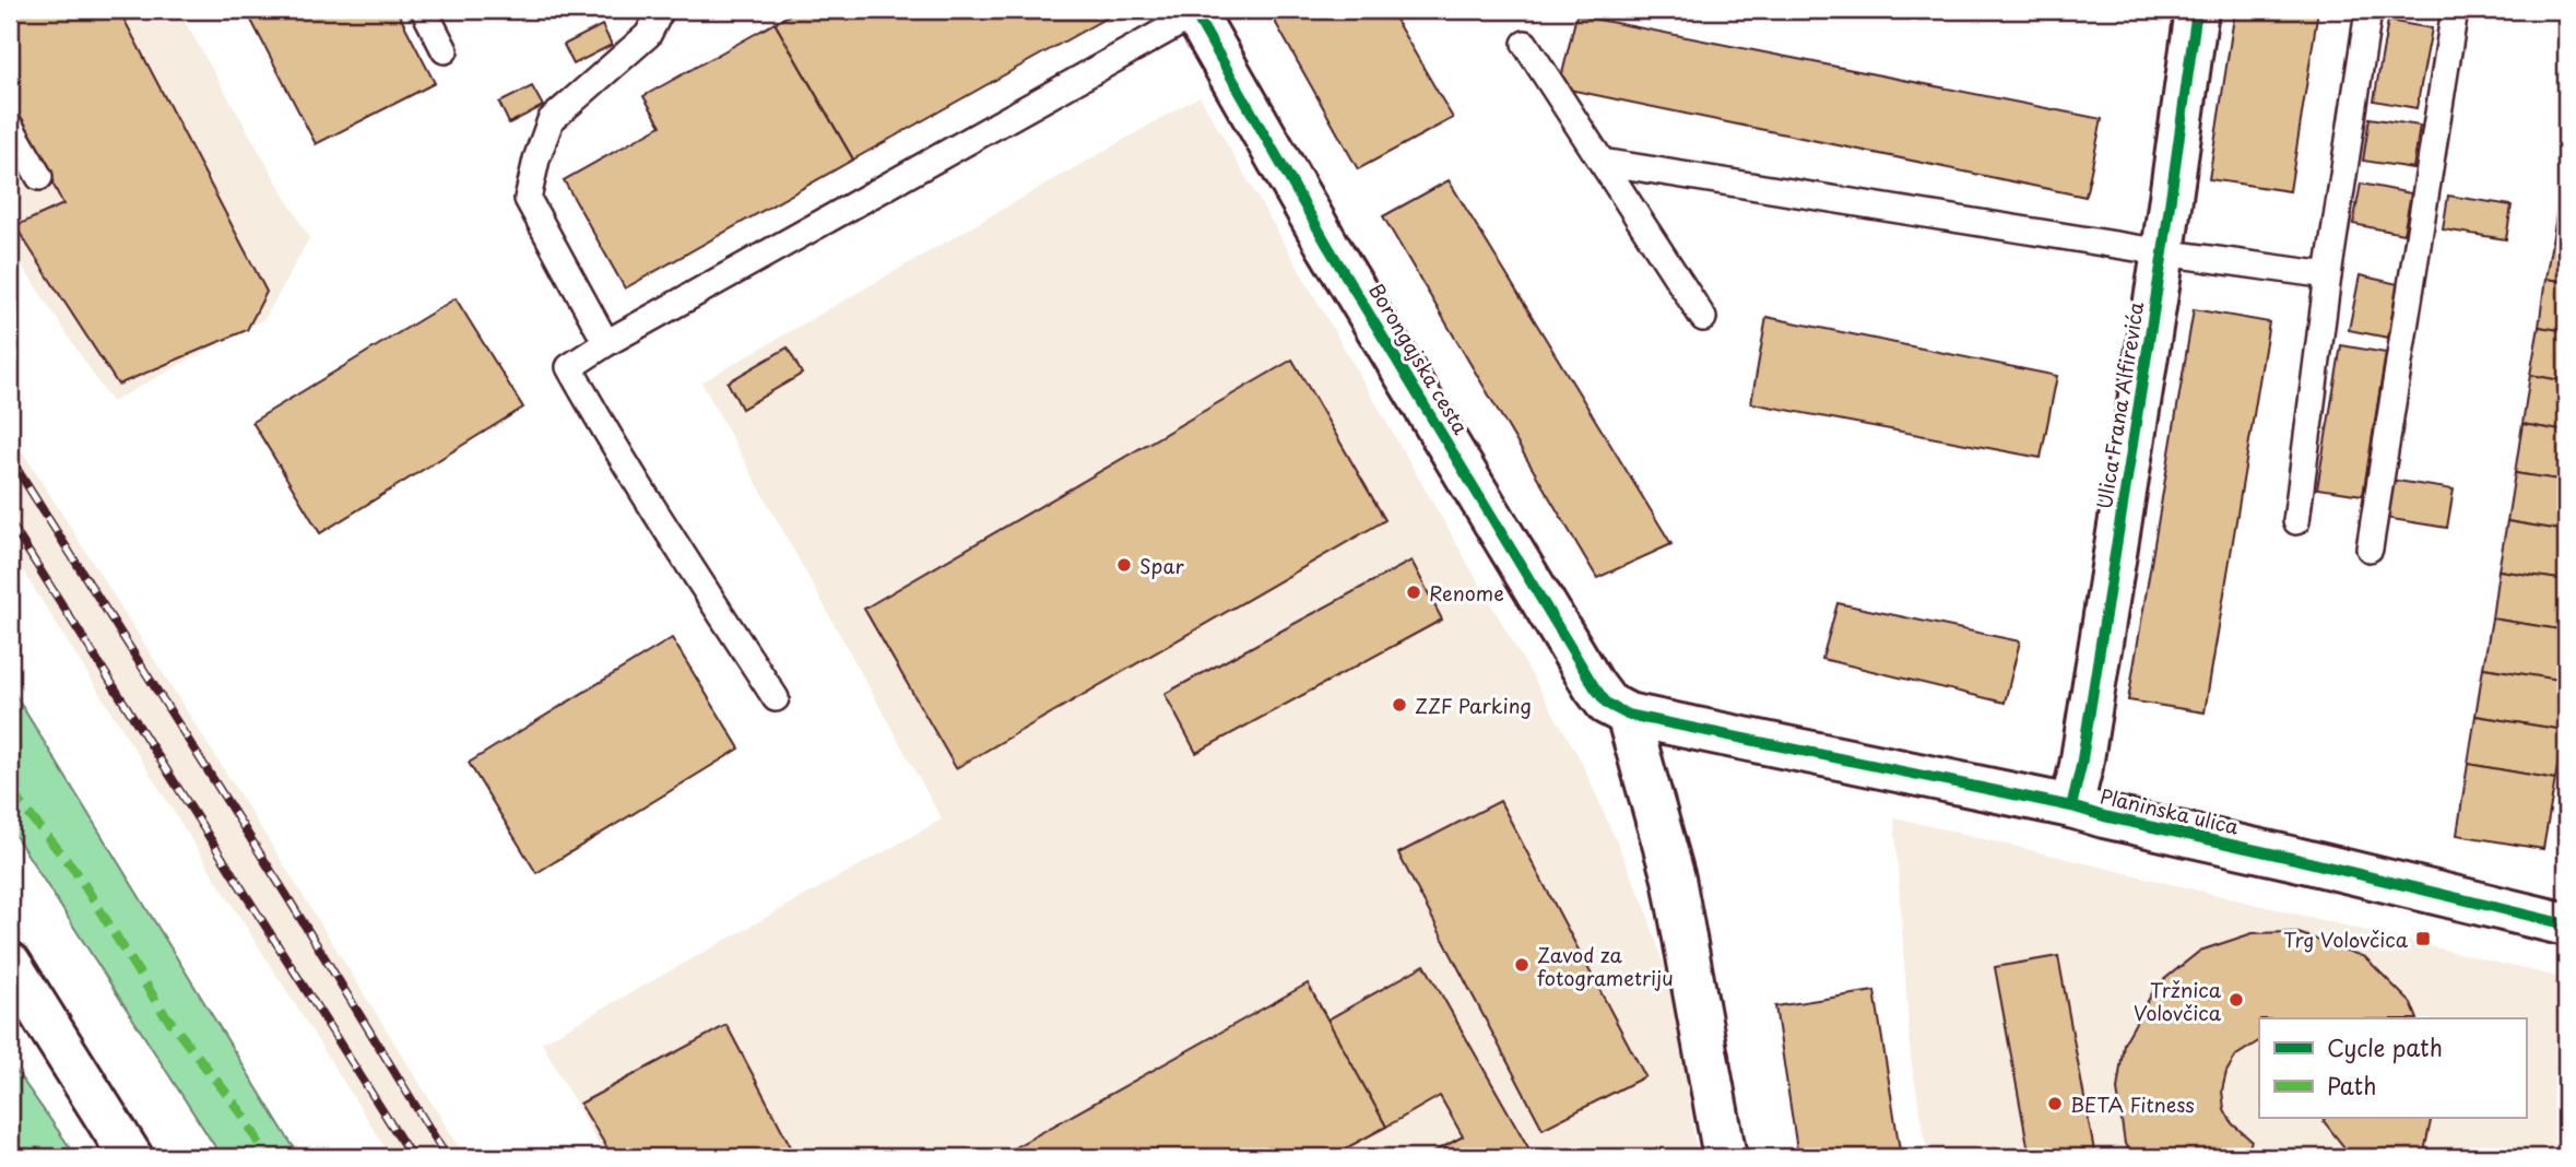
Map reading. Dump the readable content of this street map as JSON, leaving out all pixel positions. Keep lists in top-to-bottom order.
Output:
{
  "streets": {
    "street": ["Borongajska cesta", "Ulica Frana Alfirevića", "Planinska ulica"]
  },
  "crossings": [
    ["Borongajska cesta", "Planinska ulica"],
    ["Ulica Frana Alfirevića", "Planinska ulica"]
  ],
  "places": {
    "other": [
      "Spar",
      "Renome",
      "ZZF Parking",
      "Zavod za fotogrametriju",
      "Tržnica Volovčica",
      "BETA Fitness"
    ],
    "transit": ["Trg Volovčica"]
  },
  "legend": ["Cycle path", "Path"]
}
